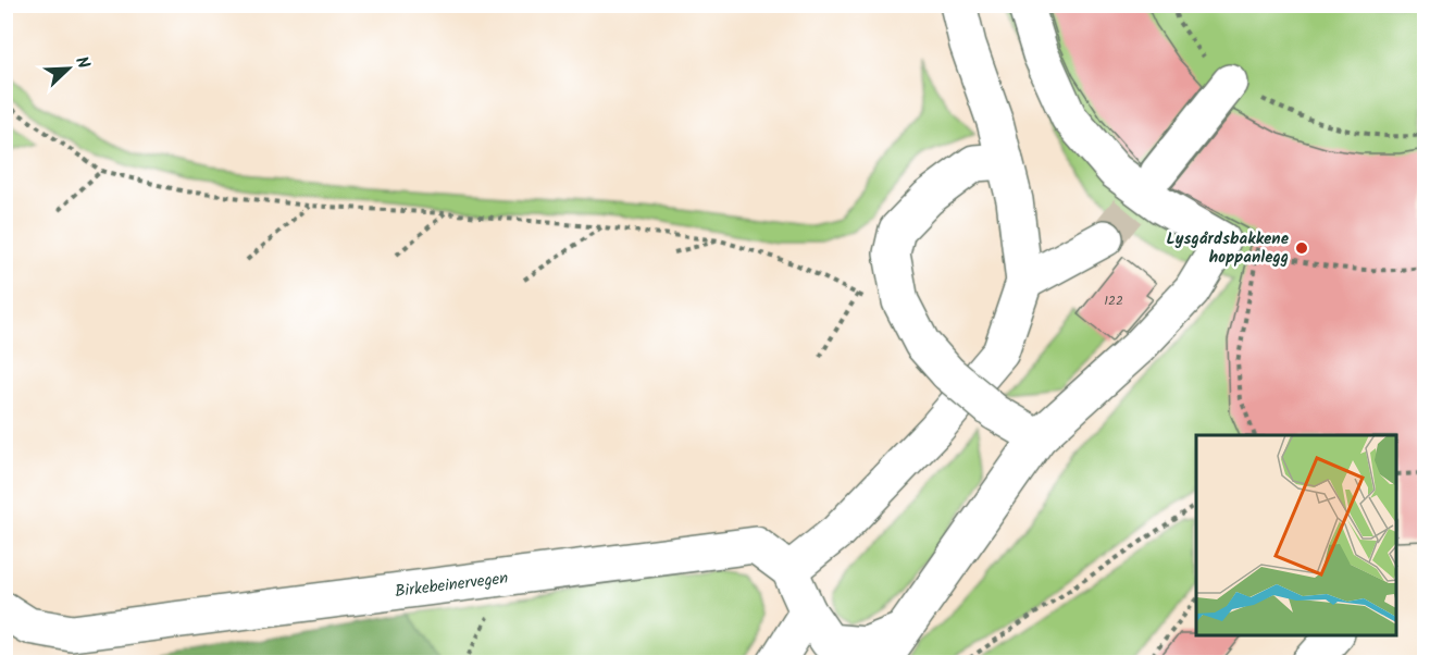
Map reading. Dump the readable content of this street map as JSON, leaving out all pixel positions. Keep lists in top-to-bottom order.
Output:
{
  "streets": {
    "street": ["Birkebeinervegen"]
  },
  "places": ["Lysgårdsbakkene hoppanlegg"],
  "house_numbers": ["122"],
  "north": "top right"
}
